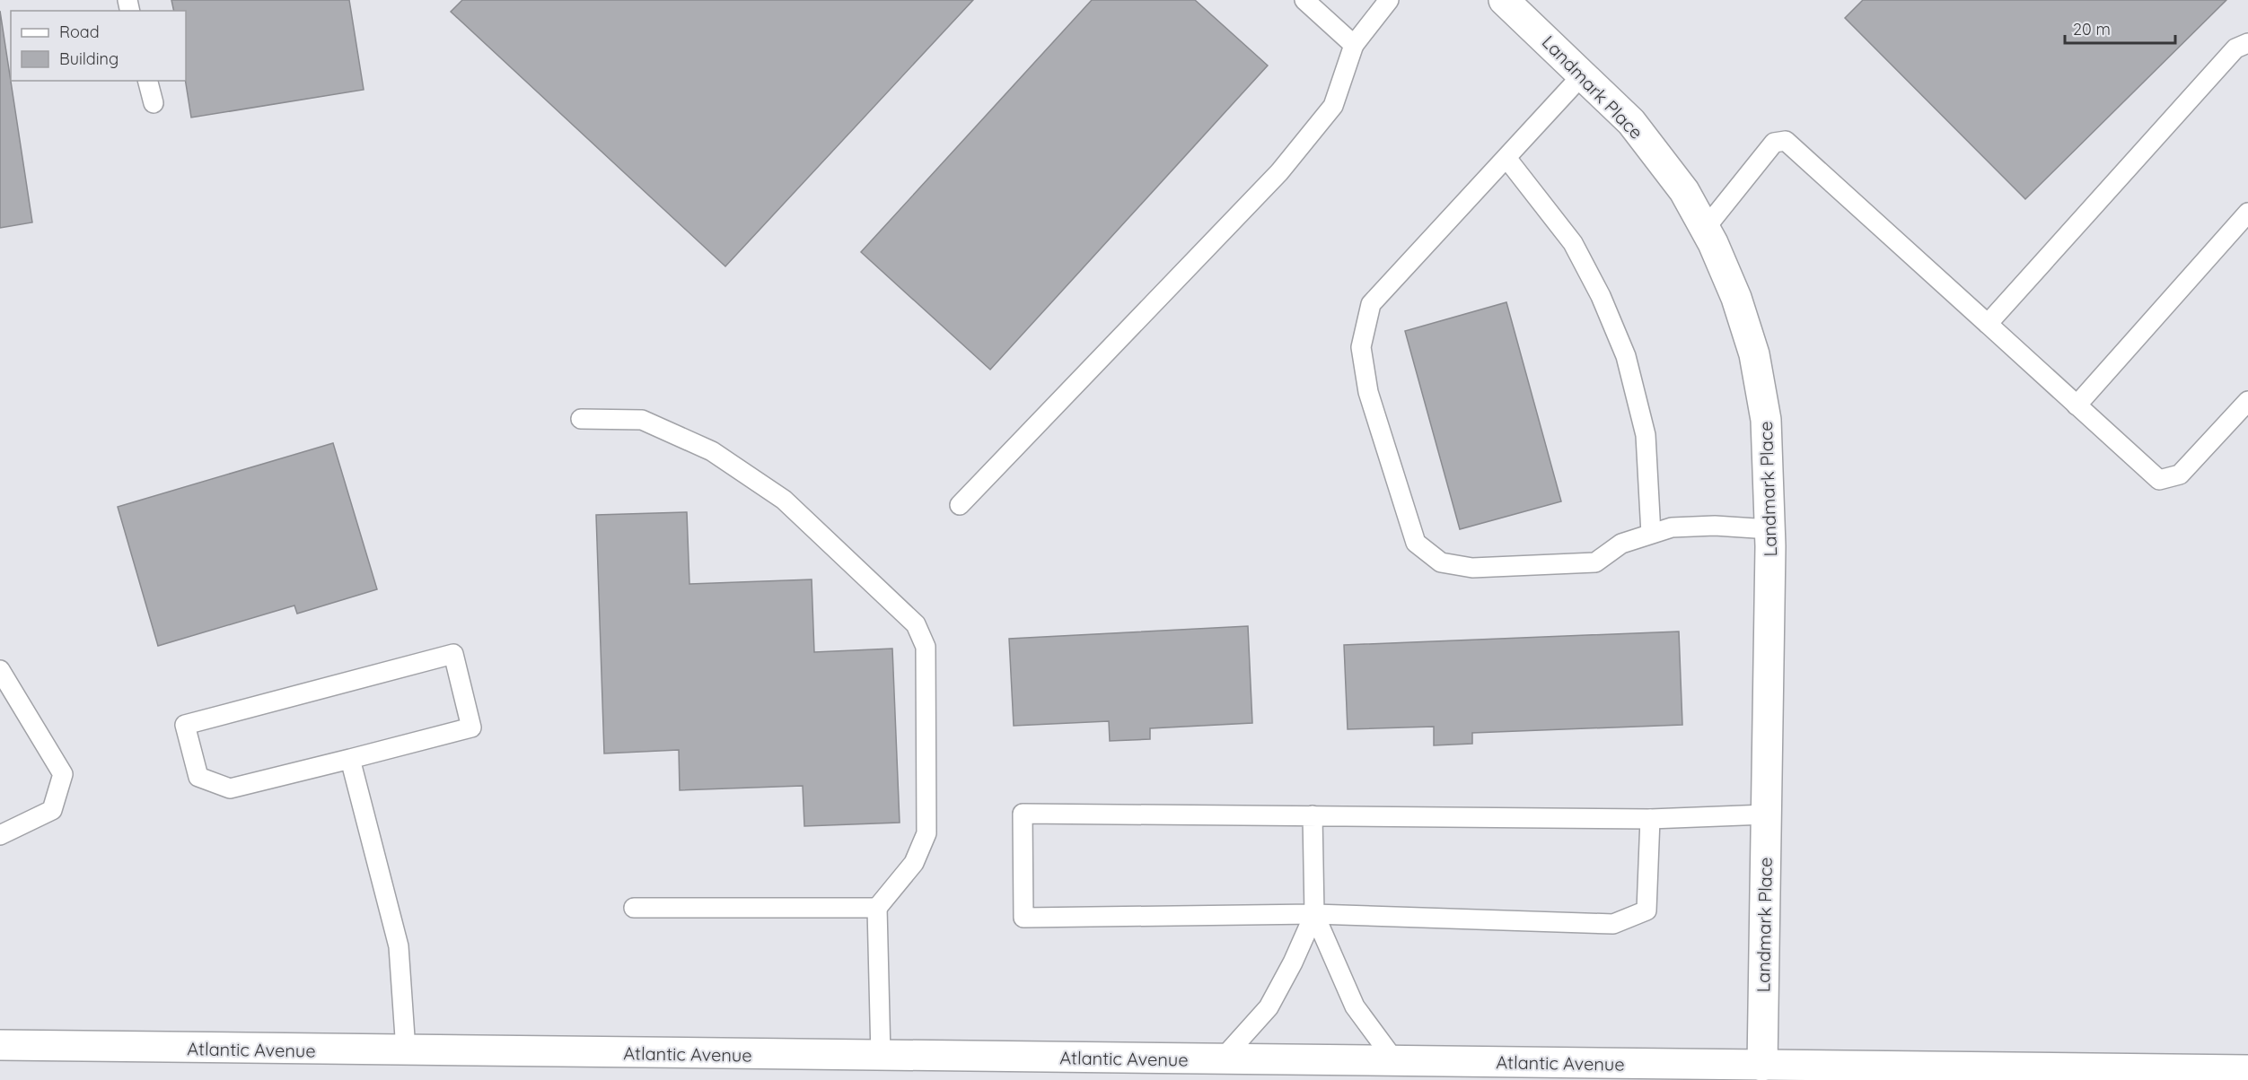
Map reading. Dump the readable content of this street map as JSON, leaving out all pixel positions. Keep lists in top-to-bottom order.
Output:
{
  "streets": {
    "main road": ["Landmark Place", "Atlantic Avenue"]
  },
  "crossings": [
    ["Landmark Place", "Atlantic Avenue"]
  ],
  "legend": ["Road", "Building"],
  "scale_bar": "20 m"
}
